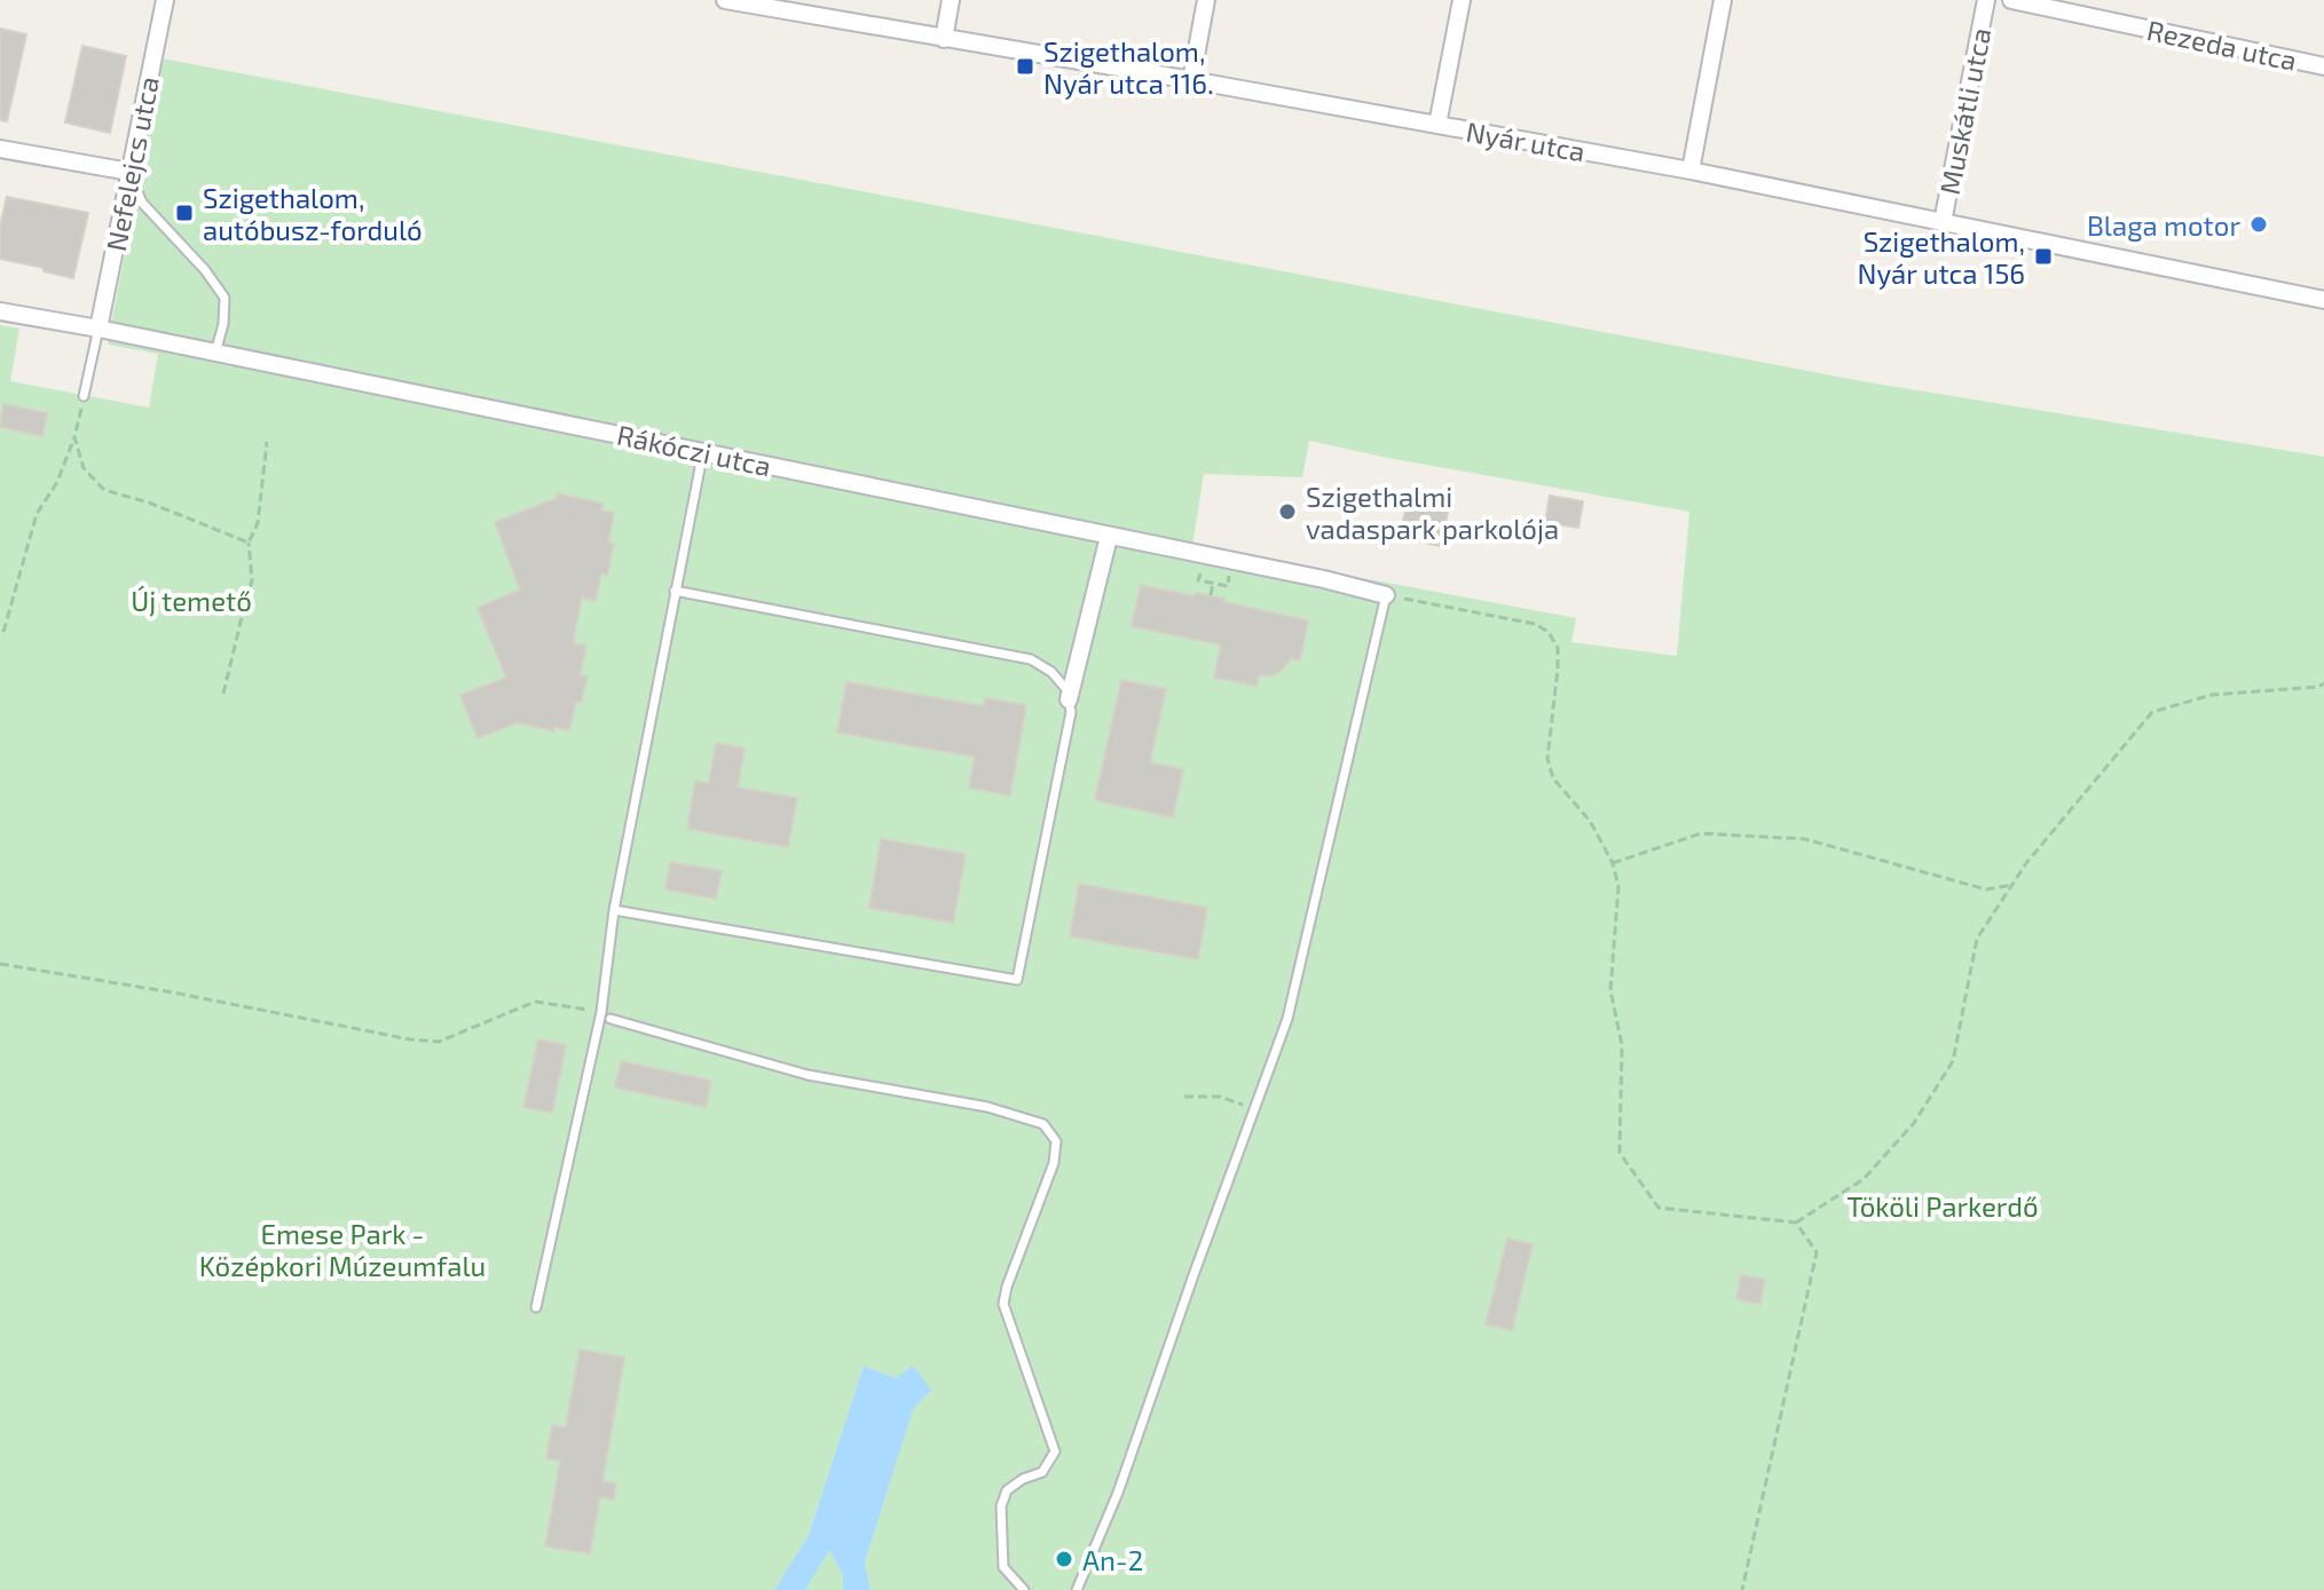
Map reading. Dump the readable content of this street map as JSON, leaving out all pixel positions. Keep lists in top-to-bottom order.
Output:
{
  "streets": {
    "street": [
      "Rezeda utca",
      "Muskátli utca",
      "Nyár utca",
      "Nefelejcs utca",
      "Rákóczi utca"
    ]
  },
  "crossings": [
    ["Muskátli utca", "Nyár utca"],
    ["Nefelejcs utca", "Rákóczi utca"]
  ],
  "parks": ["Új temető", "Tököli Parkerdő", "Emese Park - Középkori Múzeumfalu"],
  "places": {
    "transit": ["Szigethalom, Nyár utca 116.", "Szigethalom, autóbusz-forduló", "Szigethalom, Nyár utca 156"],
    "other": ["Blaga motor", "Szigethalmi vadaspark parkolója", "An-2"]
  }
}
